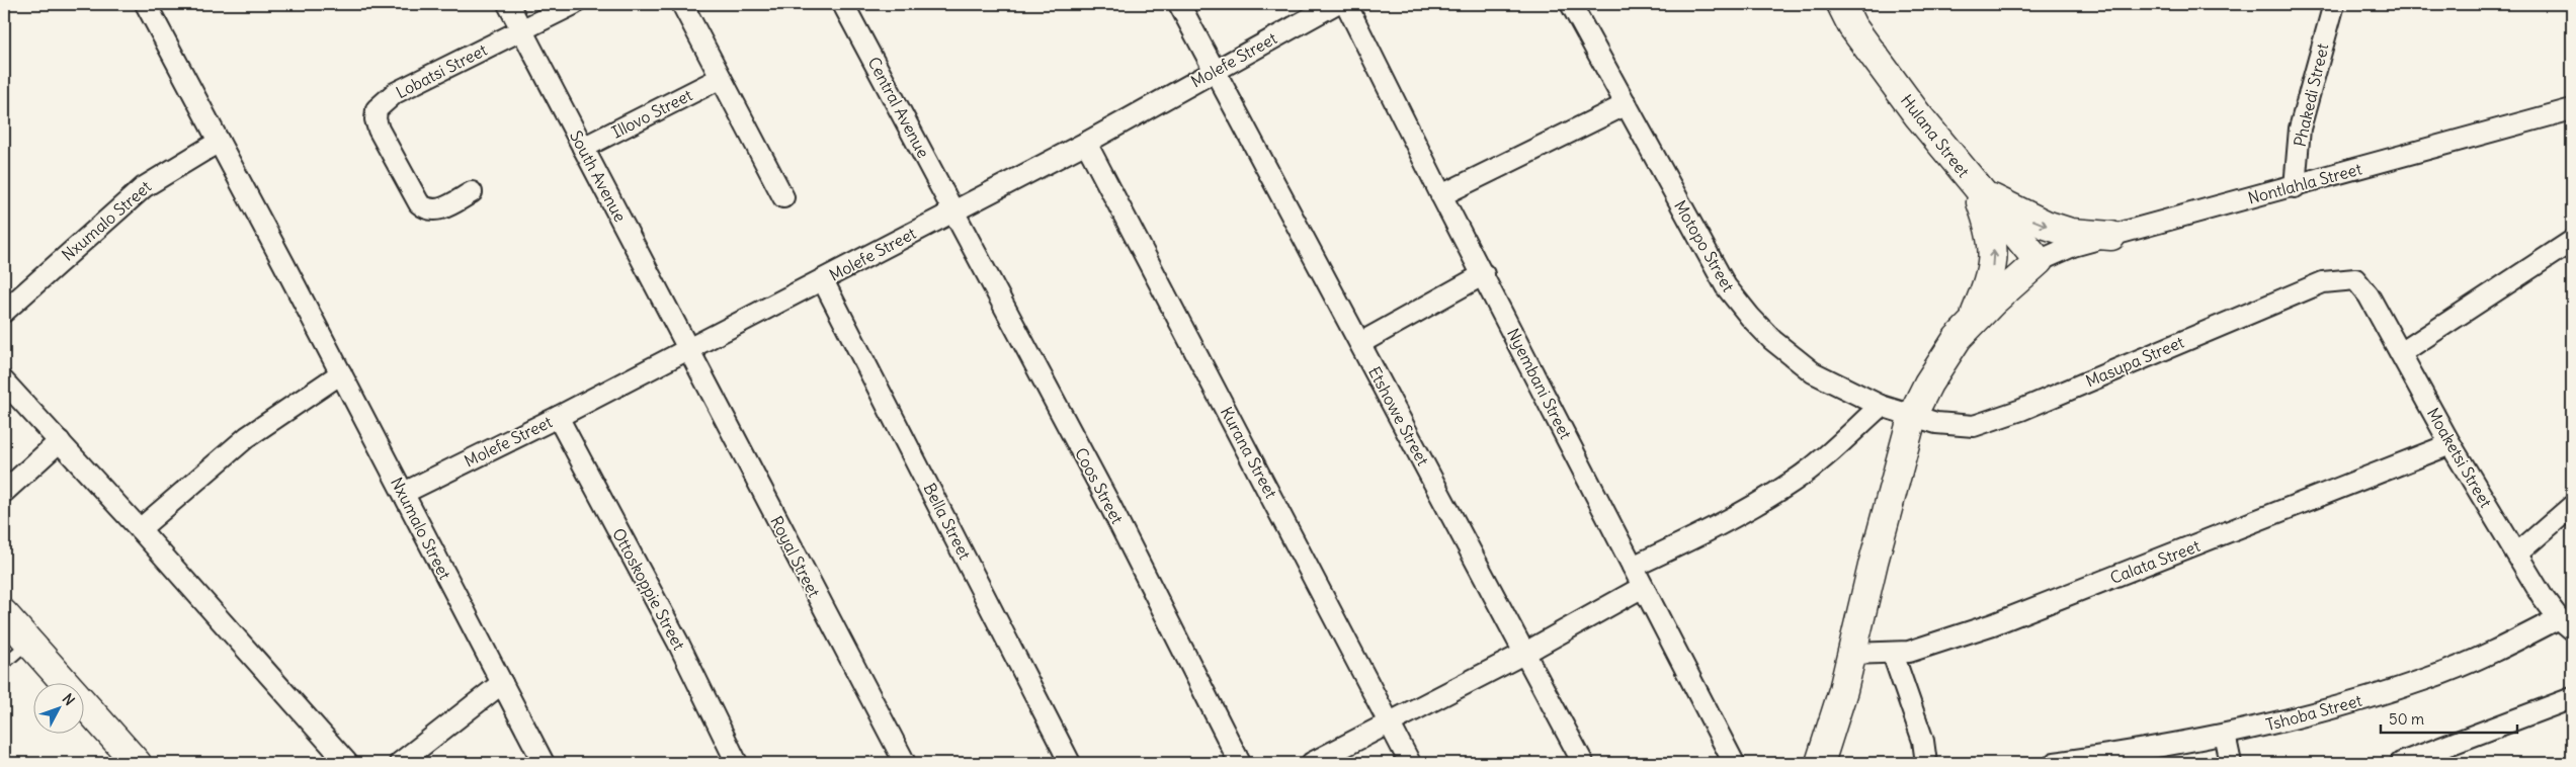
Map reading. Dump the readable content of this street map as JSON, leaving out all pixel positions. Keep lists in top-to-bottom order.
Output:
{
  "streets": {
    "street": [
      "Molefe Street",
      "Lobatsi Street",
      "Phakedi Street",
      "Central Avenue",
      "Illovo Street",
      "Hulana Street",
      "South Avenue",
      "Nontlahla Street",
      "Nxumalo Street",
      "Motopo Street",
      "Masupa Street",
      "Nyembani Street",
      "Etshowe Street",
      "Kurana Street",
      "Moaketsi Street",
      "Coos Street",
      "Bella Street",
      "Royal Street",
      "Calata Street",
      "Ottoskoppie Street",
      "Tshoba Street"
    ]
  },
  "crossings": [
    ["Molefe Street", "Central Avenue"],
    ["Molefe Street", "South Avenue"],
    ["Molefe Street", "Nxumalo Street"],
    ["Molefe Street", "Etshowe Street"],
    ["Molefe Street", "Kurana Street"],
    ["Molefe Street", "Coos Street"],
    ["Molefe Street", "Bella Street"],
    ["Molefe Street", "Royal Street"],
    ["Molefe Street", "Ottoskoppie Street"],
    ["Lobatsi Street", "South Avenue"],
    ["Phakedi Street", "Nontlahla Street"],
    ["Central Avenue", "Coos Street"],
    ["Illovo Street", "South Avenue"],
    ["Hulana Street", "Nontlahla Street"],
    ["South Avenue", "Royal Street"],
    ["Motopo Street", "Masupa Street"],
    ["Masupa Street", "Moaketsi Street"],
    ["Moaketsi Street", "Calata Street"],
    ["Moaketsi Street", "Tshoba Street"]
  ],
  "scale_bar": "50 m",
  "north": "top right"
}
